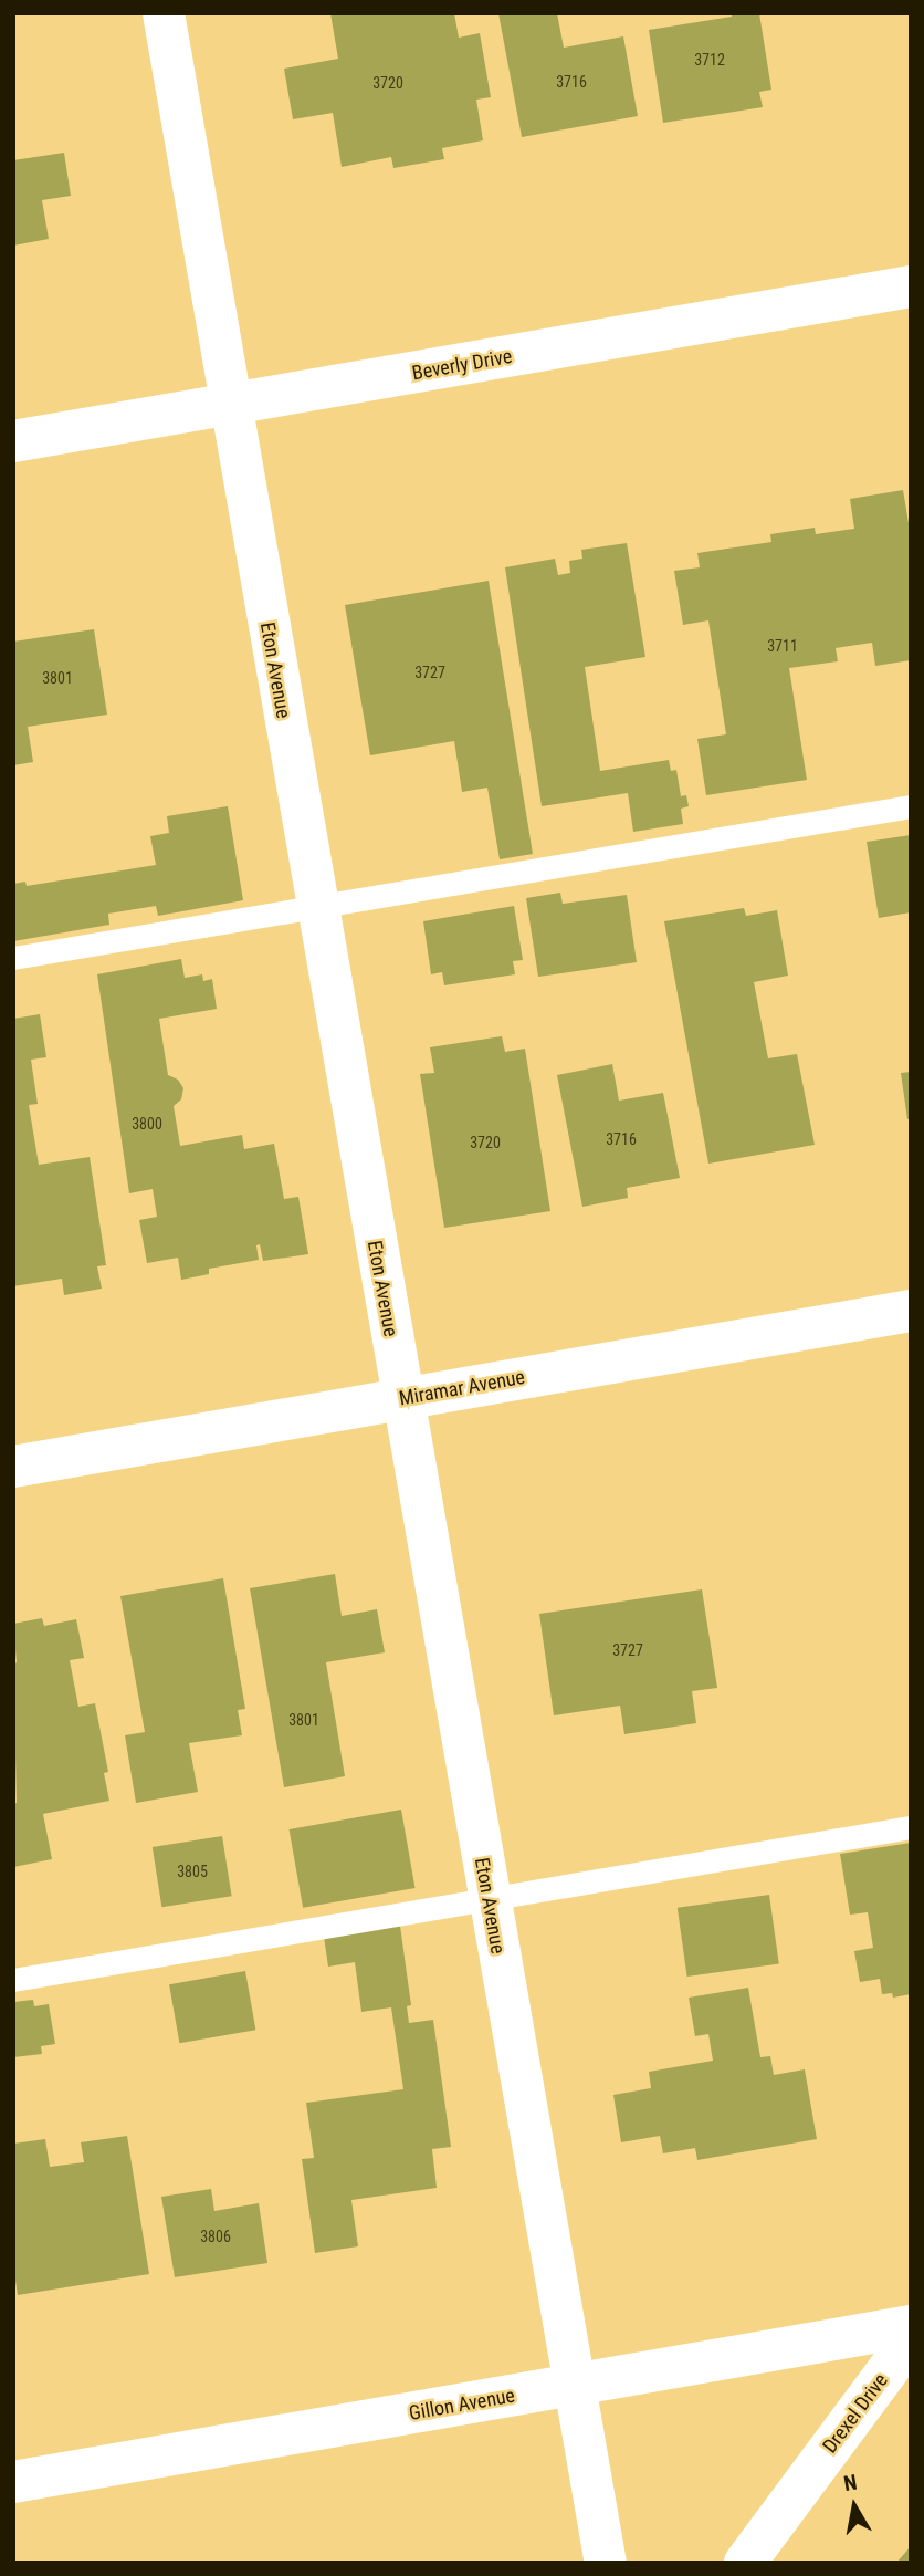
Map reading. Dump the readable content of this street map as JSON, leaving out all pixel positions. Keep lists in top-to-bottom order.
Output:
{
  "streets": {
    "street": [
      "Beverly Drive",
      "Eton Avenue",
      "Miramar Avenue",
      "Gillon Avenue",
      "Drexel Drive"
    ]
  },
  "crossings": [
    ["Beverly Drive", "Eton Avenue"],
    ["Eton Avenue", "Miramar Avenue"],
    ["Eton Avenue", "Gillon Avenue"]
  ],
  "house_numbers": [
    "3712",
    "3716",
    "3720",
    "3711",
    "3727",
    "3801",
    "3800",
    "3716",
    "3720",
    "3727",
    "3801",
    "3805",
    "3806"
  ],
  "north": "top"
}
